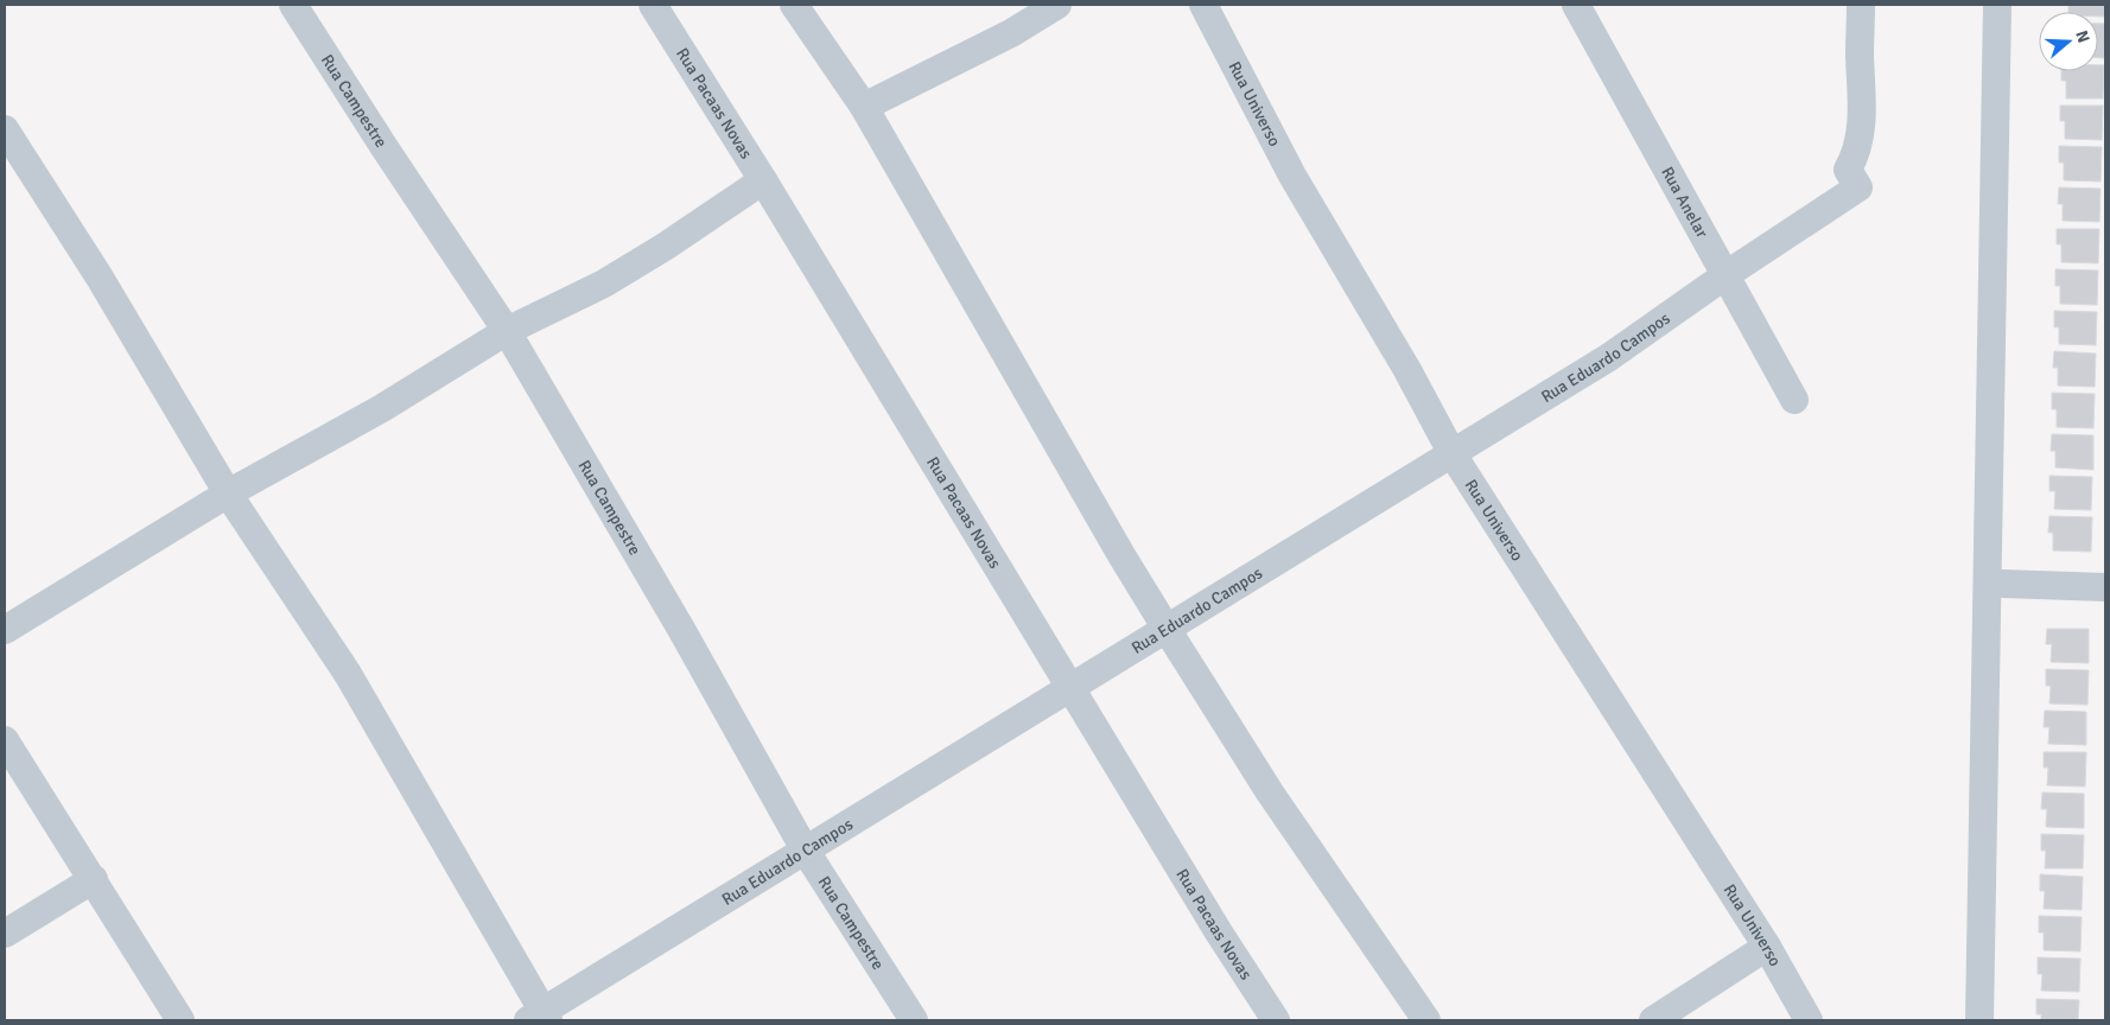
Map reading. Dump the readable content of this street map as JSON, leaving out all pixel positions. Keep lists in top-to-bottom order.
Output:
{
  "streets": {
    "street": [
      "Rua Campestre",
      "Rua Pacaas Novas",
      "Rua Universo",
      "Rua Anelar",
      "Rua Eduardo Campos"
    ]
  },
  "crossings": [
    ["Rua Campestre", "Rua Eduardo Campos"],
    ["Rua Pacaas Novas", "Rua Eduardo Campos"],
    ["Rua Universo", "Rua Eduardo Campos"],
    ["Rua Anelar", "Rua Eduardo Campos"]
  ],
  "north": "right"
}
